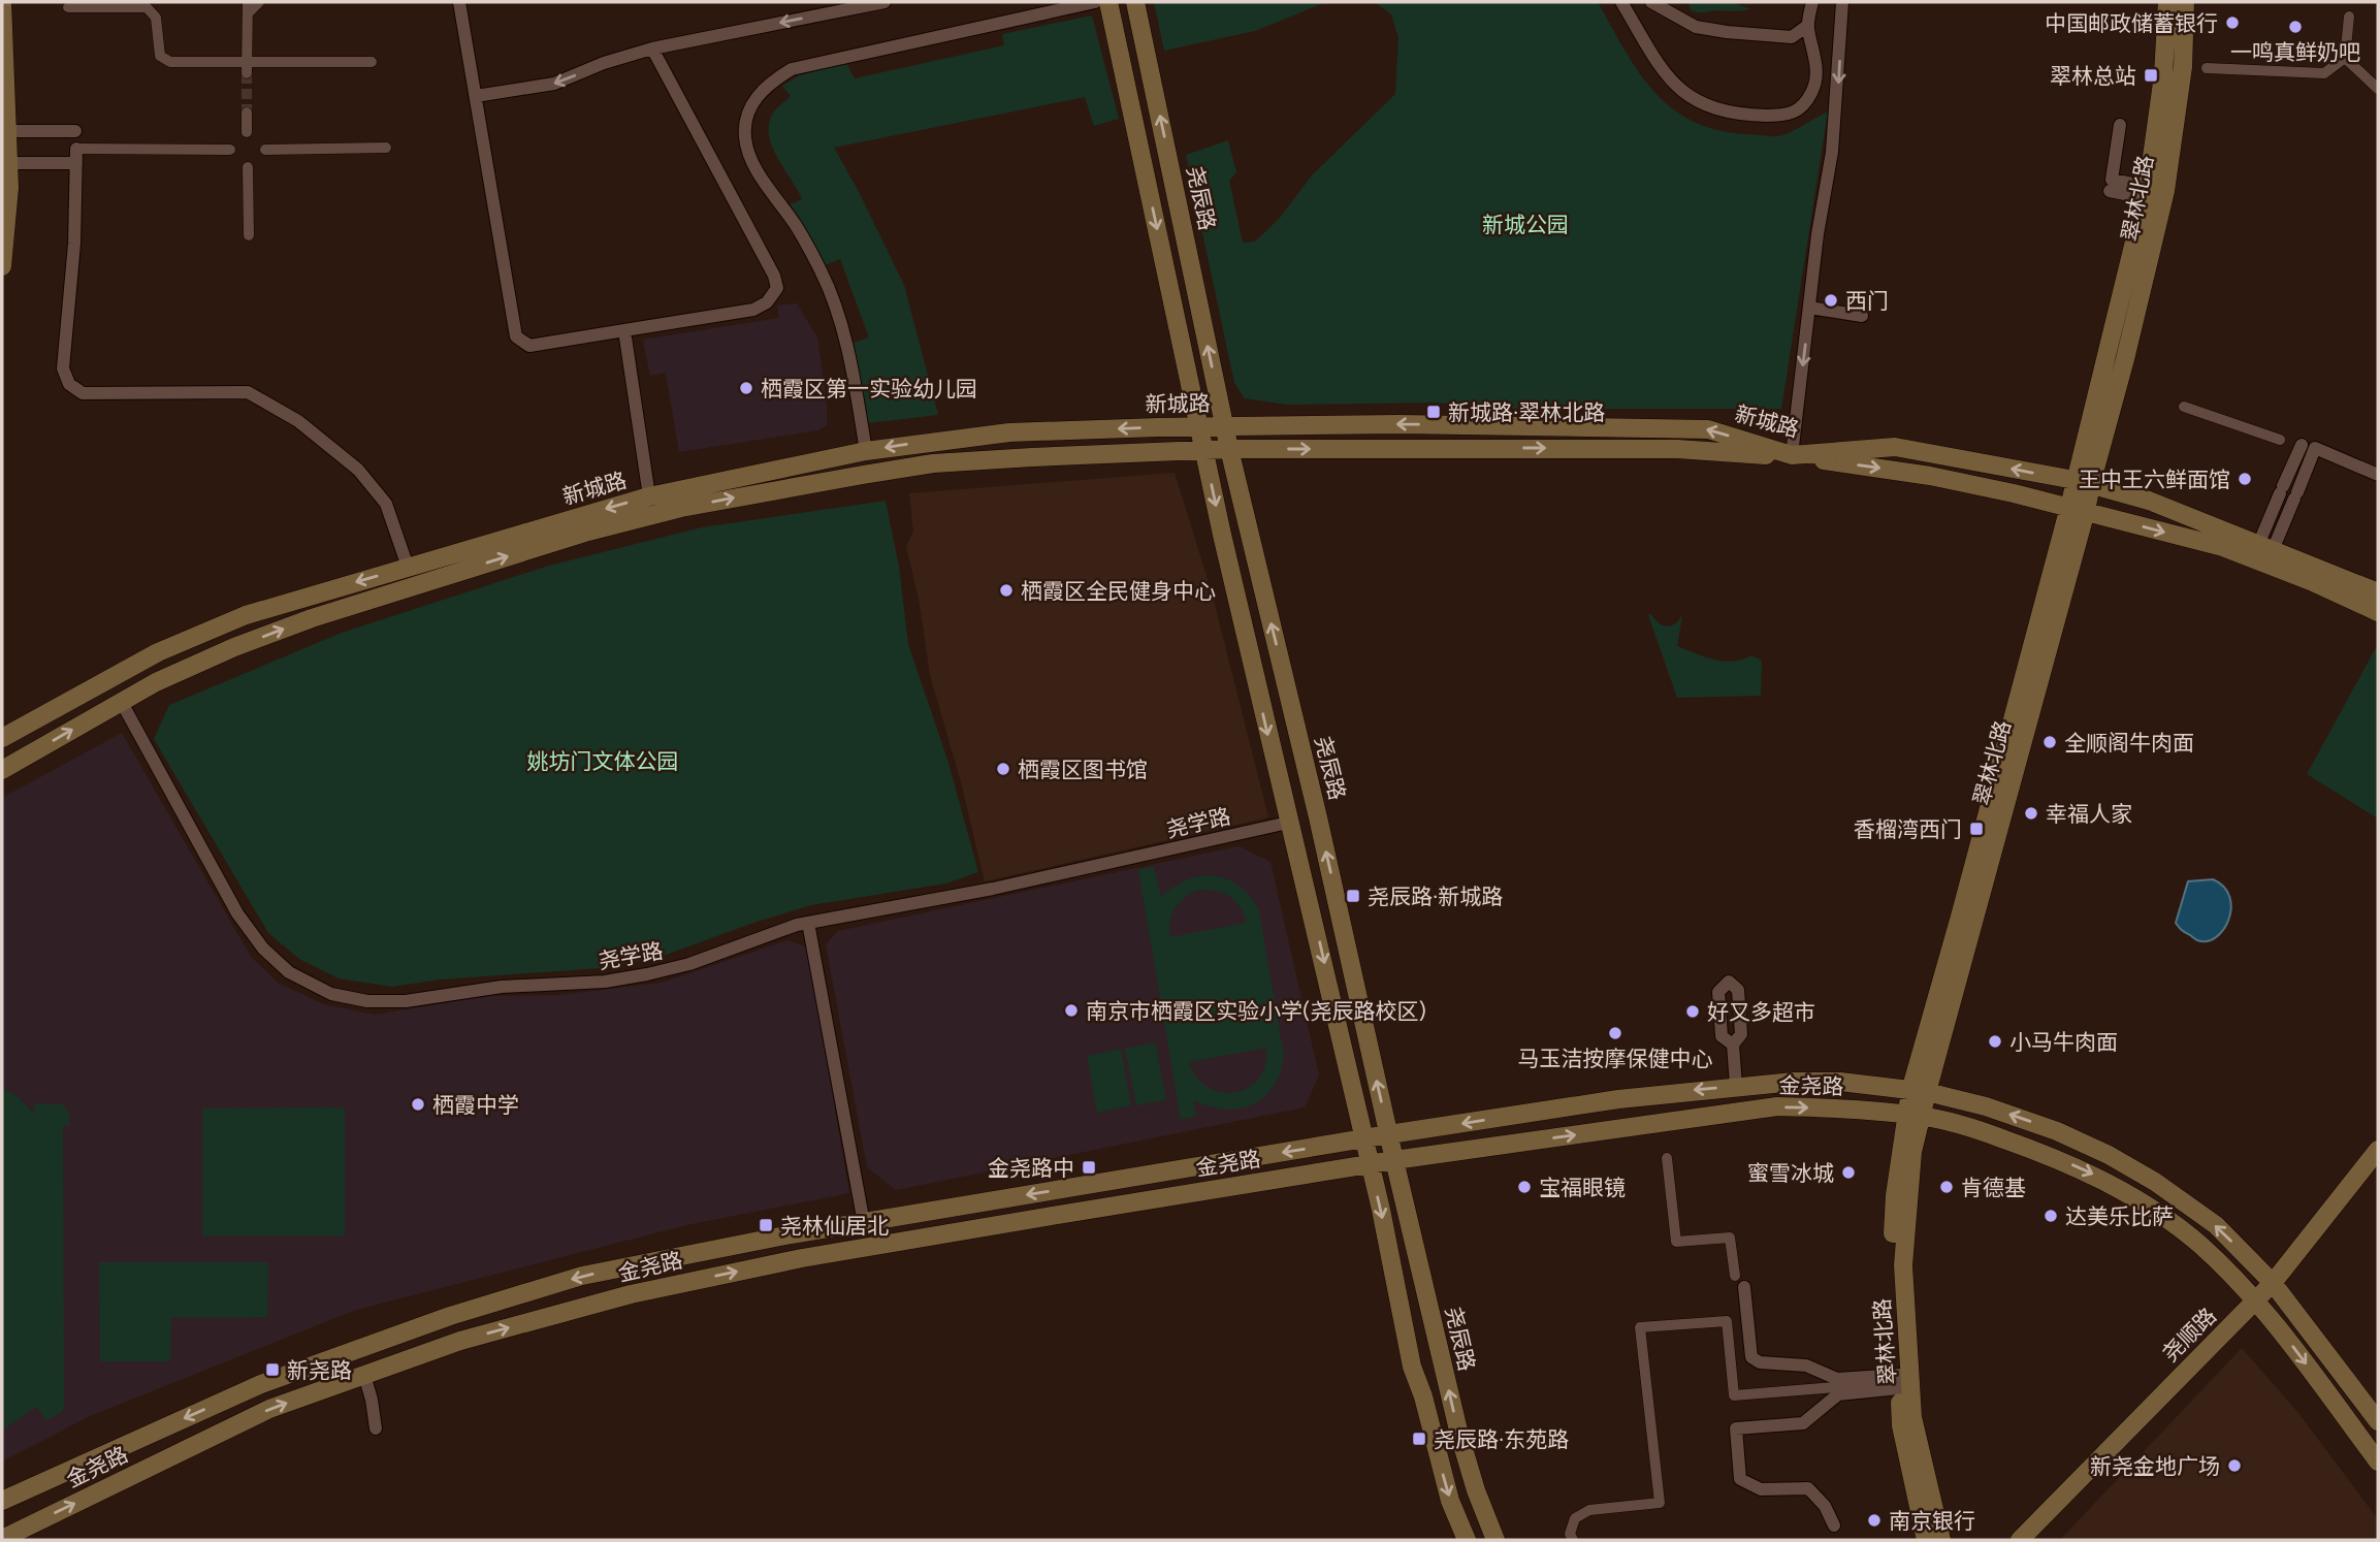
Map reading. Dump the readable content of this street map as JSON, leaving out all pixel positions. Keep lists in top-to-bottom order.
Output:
{
  "streets": {
    "main road": [
      "尧辰路",
      "翠林北路",
      "新城路",
      "金尧路",
      "尧顺路"
    ],
    "street": ["尧学路"]
  },
  "crossings": [
    ["尧辰路", "新城路"],
    ["尧辰路", "金尧路"],
    ["翠林北路", "新城路"],
    ["翠林北路", "金尧路"],
    ["新城路", "尧学路"],
    ["金尧路", "尧顺路"]
  ],
  "parks": ["新城公园", "姚坊门文体公园"],
  "places": {
    "other": [
      "中国邮政储蓄银行",
      "一鸣真鲜奶吧",
      "西门",
      "栖霞区第一实验幼儿园",
      "王中王六鲜面馆",
      "栖霞区全民健身中心",
      "全顺阁牛肉面",
      "栖霞区图书馆",
      "幸福人家",
      "南京市栖霞区实验小学(尧辰路校区)",
      "好又多超市",
      "马玉洁按摩保健中心",
      "小马牛肉面",
      "栖霞中学",
      "蜜雪冰城",
      "宝福眼镜",
      "肯德基",
      "达美乐比萨",
      "新尧金地广场",
      "南京银行"
    ],
    "transit": [
      "翠林总站",
      "新城路·翠林北路",
      "香榴湾西门",
      "尧辰路·新城路",
      "金尧路中",
      "尧林仙居北",
      "新尧路",
      "尧辰路·东苑路"
    ]
  }
}
